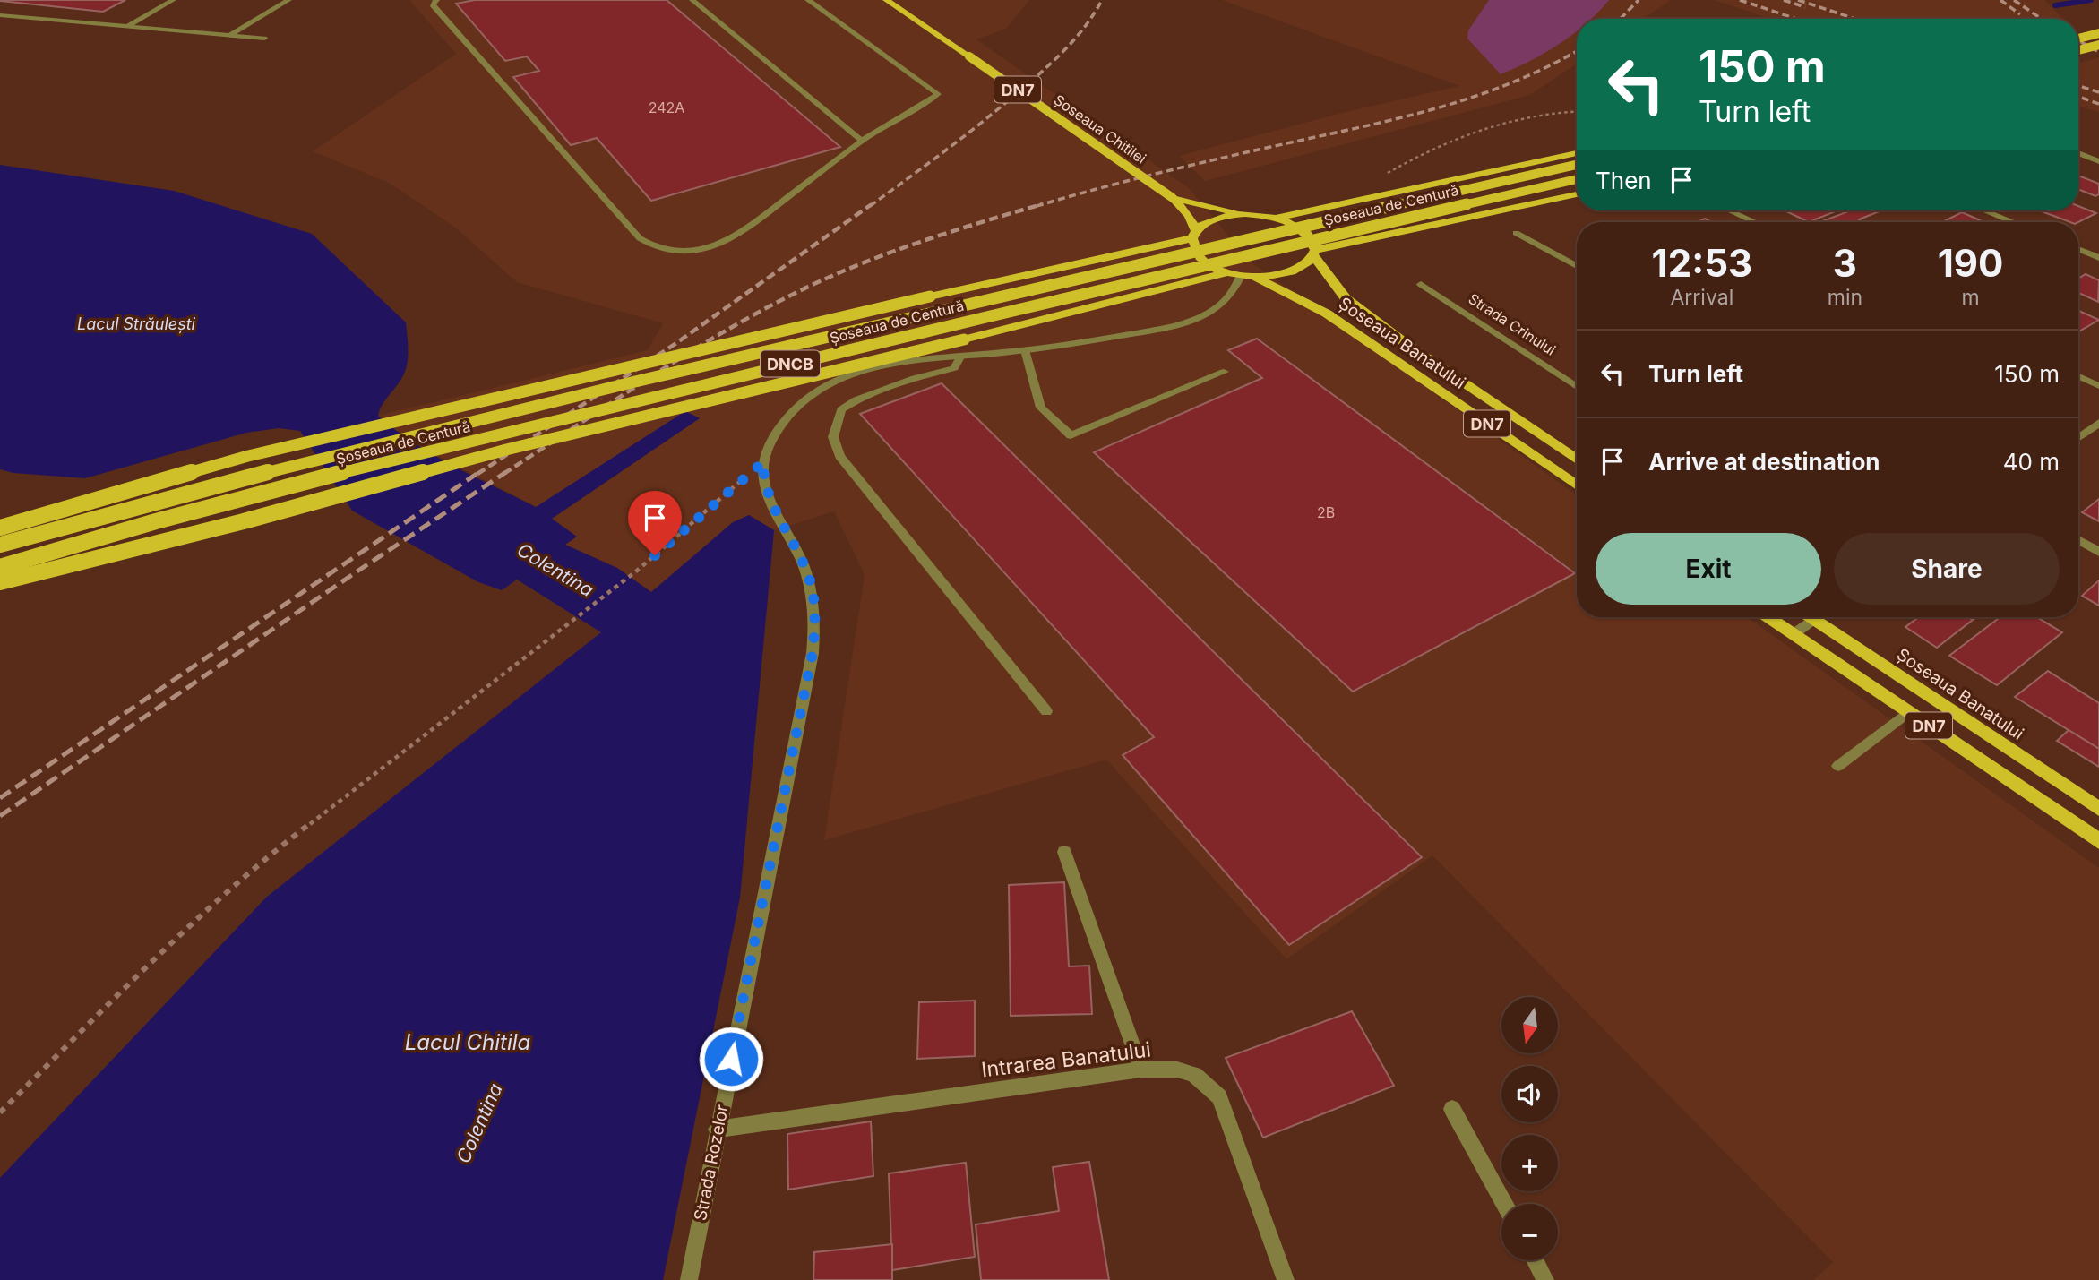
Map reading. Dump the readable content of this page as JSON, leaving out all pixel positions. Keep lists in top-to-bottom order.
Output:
{
  "streets": {
    "main road": [
      "DN7",
      "Șoseaua Chitilei",
      "Șoseaua de Centură",
      "Șoseaua Banatului",
      "DNCB"
    ],
    "street": ["Strada Crinului", "Intrarea Banatului", "Strada Rozelor"]
  },
  "crossings": [
    ["DN7", "Șoseaua Chitilei"],
    ["DN7", "Șoseaua Banatului"],
    ["Intrarea Banatului", "Strada Rozelor"]
  ],
  "water": ["Lacul Străulești", "Colentina", "Lacul Chitila"],
  "house_numbers": ["242A", "2B"],
  "north": "bottom",
  "page": {
    "turn": ["150 m", "Turn left"],
    "then": "Then",
    "eta": [
      "12:53",
      "Arrival",
      "3",
      "min",
      "190",
      "m"
    ],
    "list": [
      {
        "name": "Turn left",
        "value": "150 m"
      },
      {
        "name": "Arrive at destination",
        "value": "40 m"
      }
    ],
    "buttons": ["Exit", "Share"],
    "map_buttons": ["+", "−"]
  }
}
